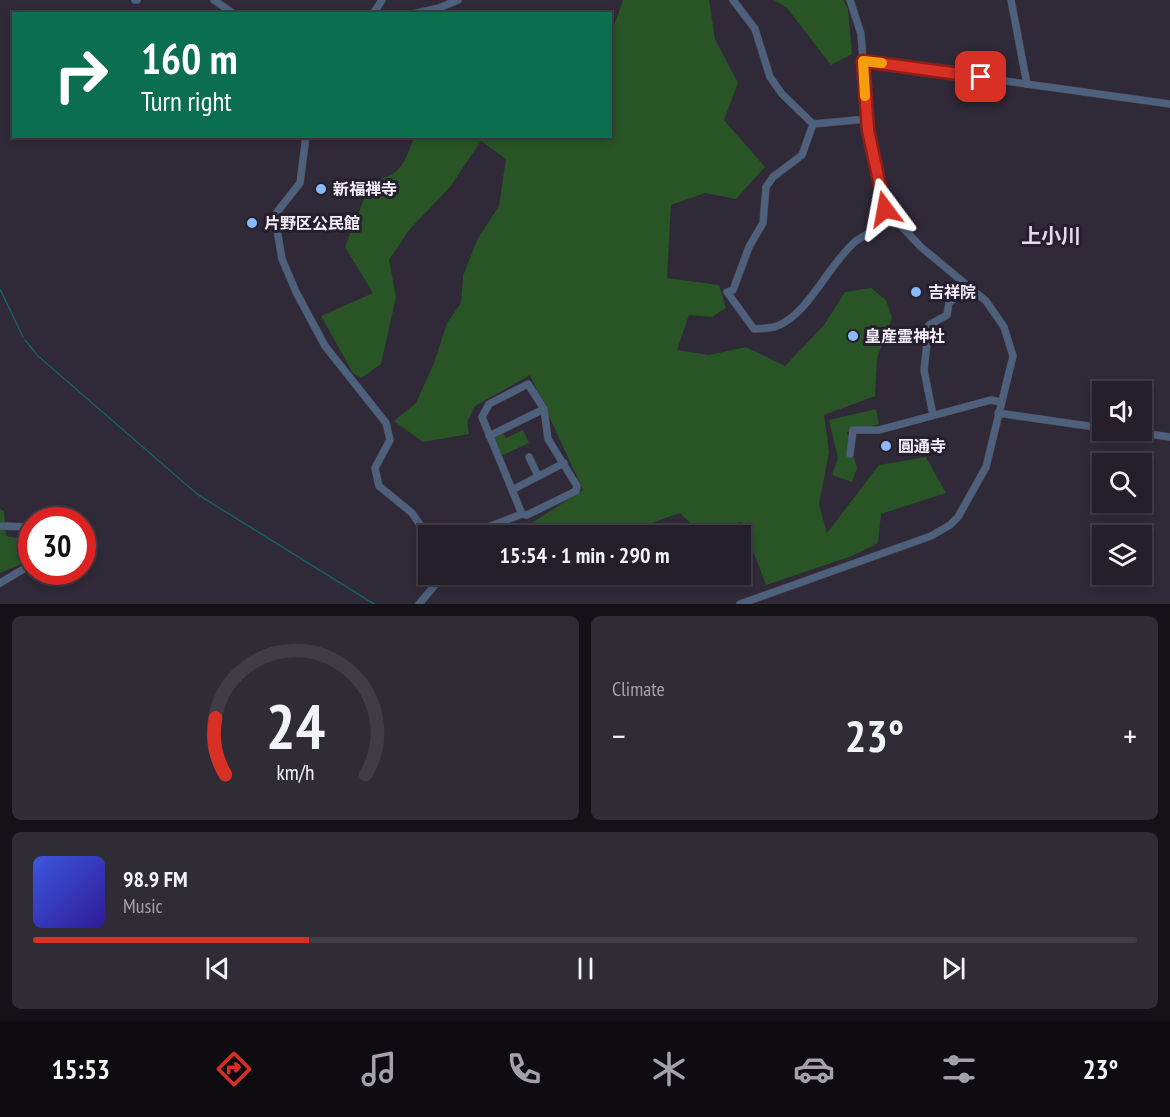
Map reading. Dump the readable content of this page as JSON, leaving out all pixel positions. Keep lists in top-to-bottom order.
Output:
{
  "districts": ["上小川"],
  "places": [
    "新福禅寺",
    "片野区公民館",
    "吉祥院",
    "皇産霊神社",
    "圓通寺"
  ],
  "page": {
    "turn": ["160 m", "Turn right"],
    "limit": "30",
    "trip": "15:54 · 1 min · 290 m",
    "tile": "Climate",
    "heat": ["−", "23°", "+"],
    "song": ["98.9 FM", "Music"],
    "tabs": ["15:53", "23°"],
    "gauge": ["24", "km/h"]
  }
}
